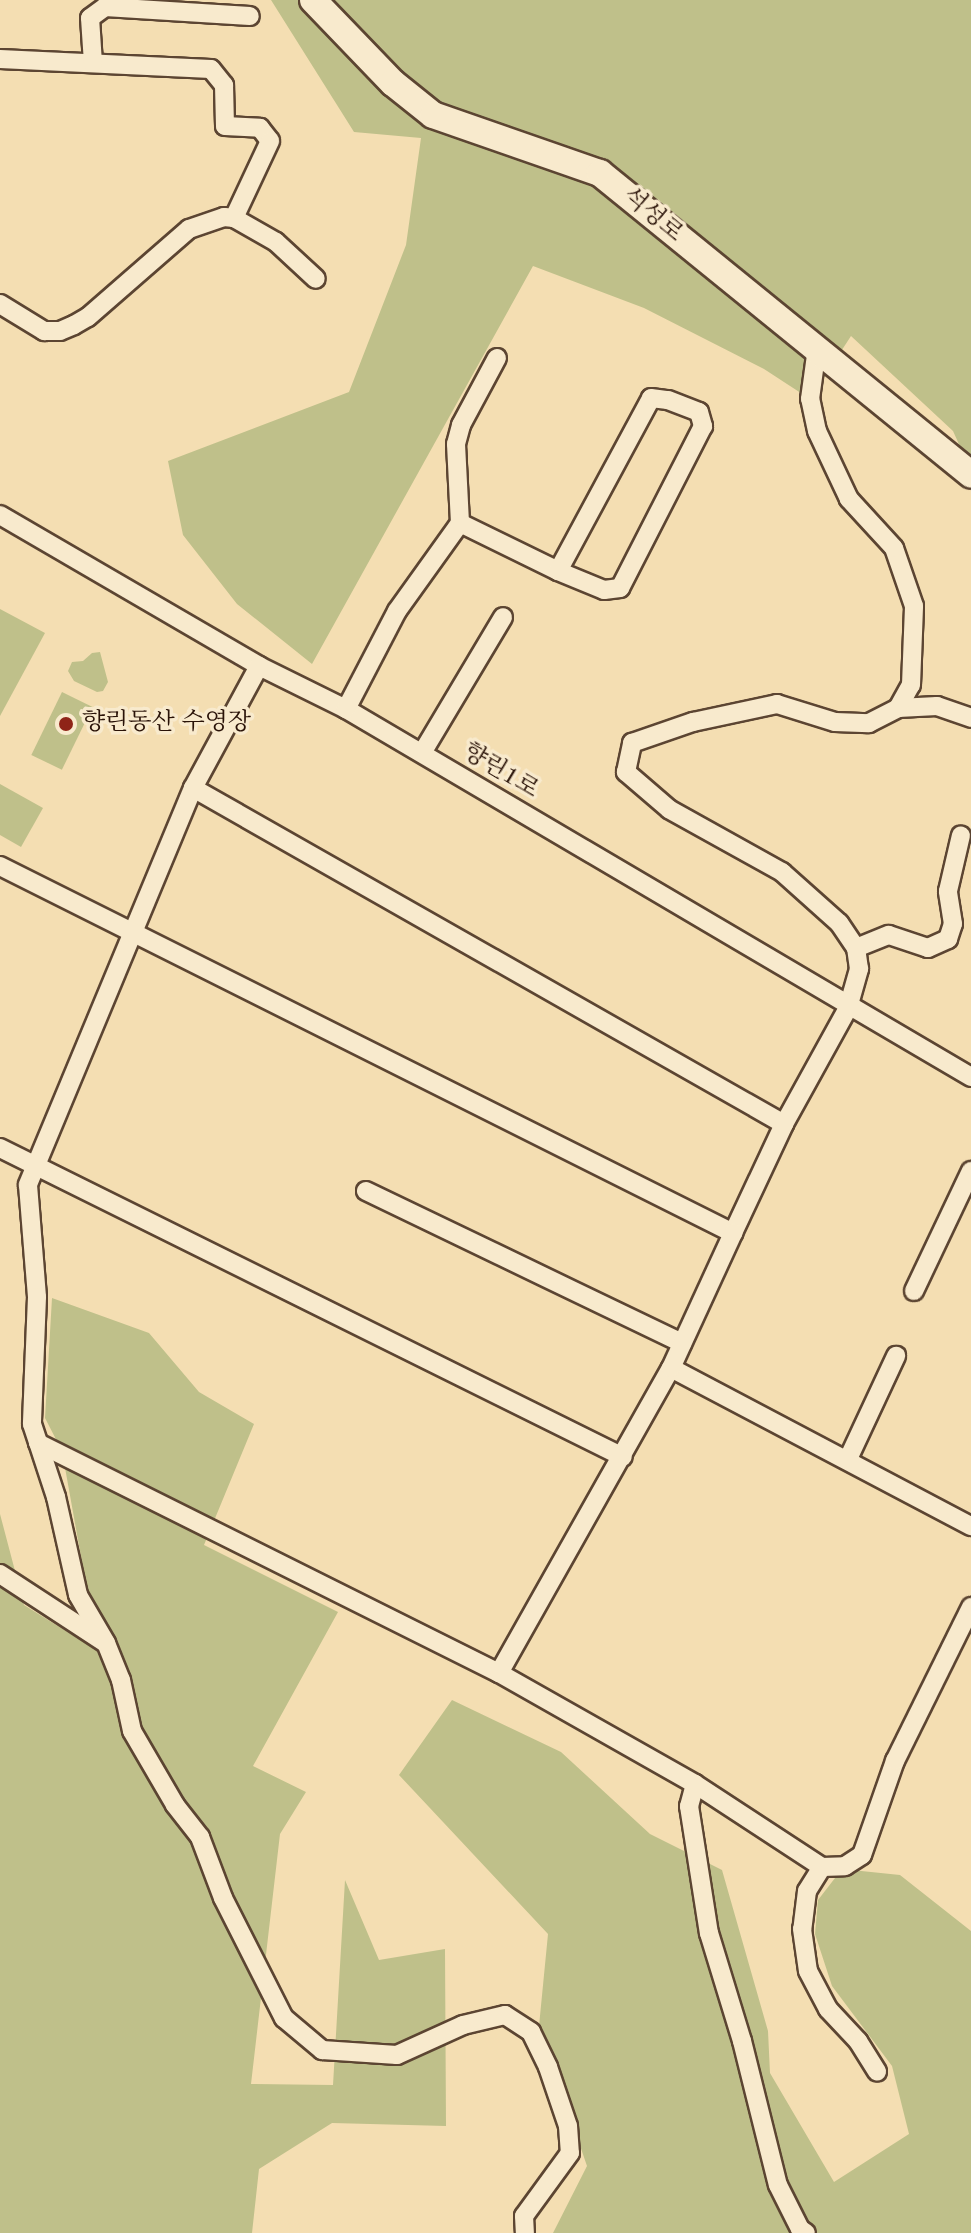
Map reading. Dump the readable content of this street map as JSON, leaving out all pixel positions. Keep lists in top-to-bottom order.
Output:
{
  "streets": {
    "street": ["석성로", "향린1로"]
  },
  "places": ["향린동산 수영장"]
}
